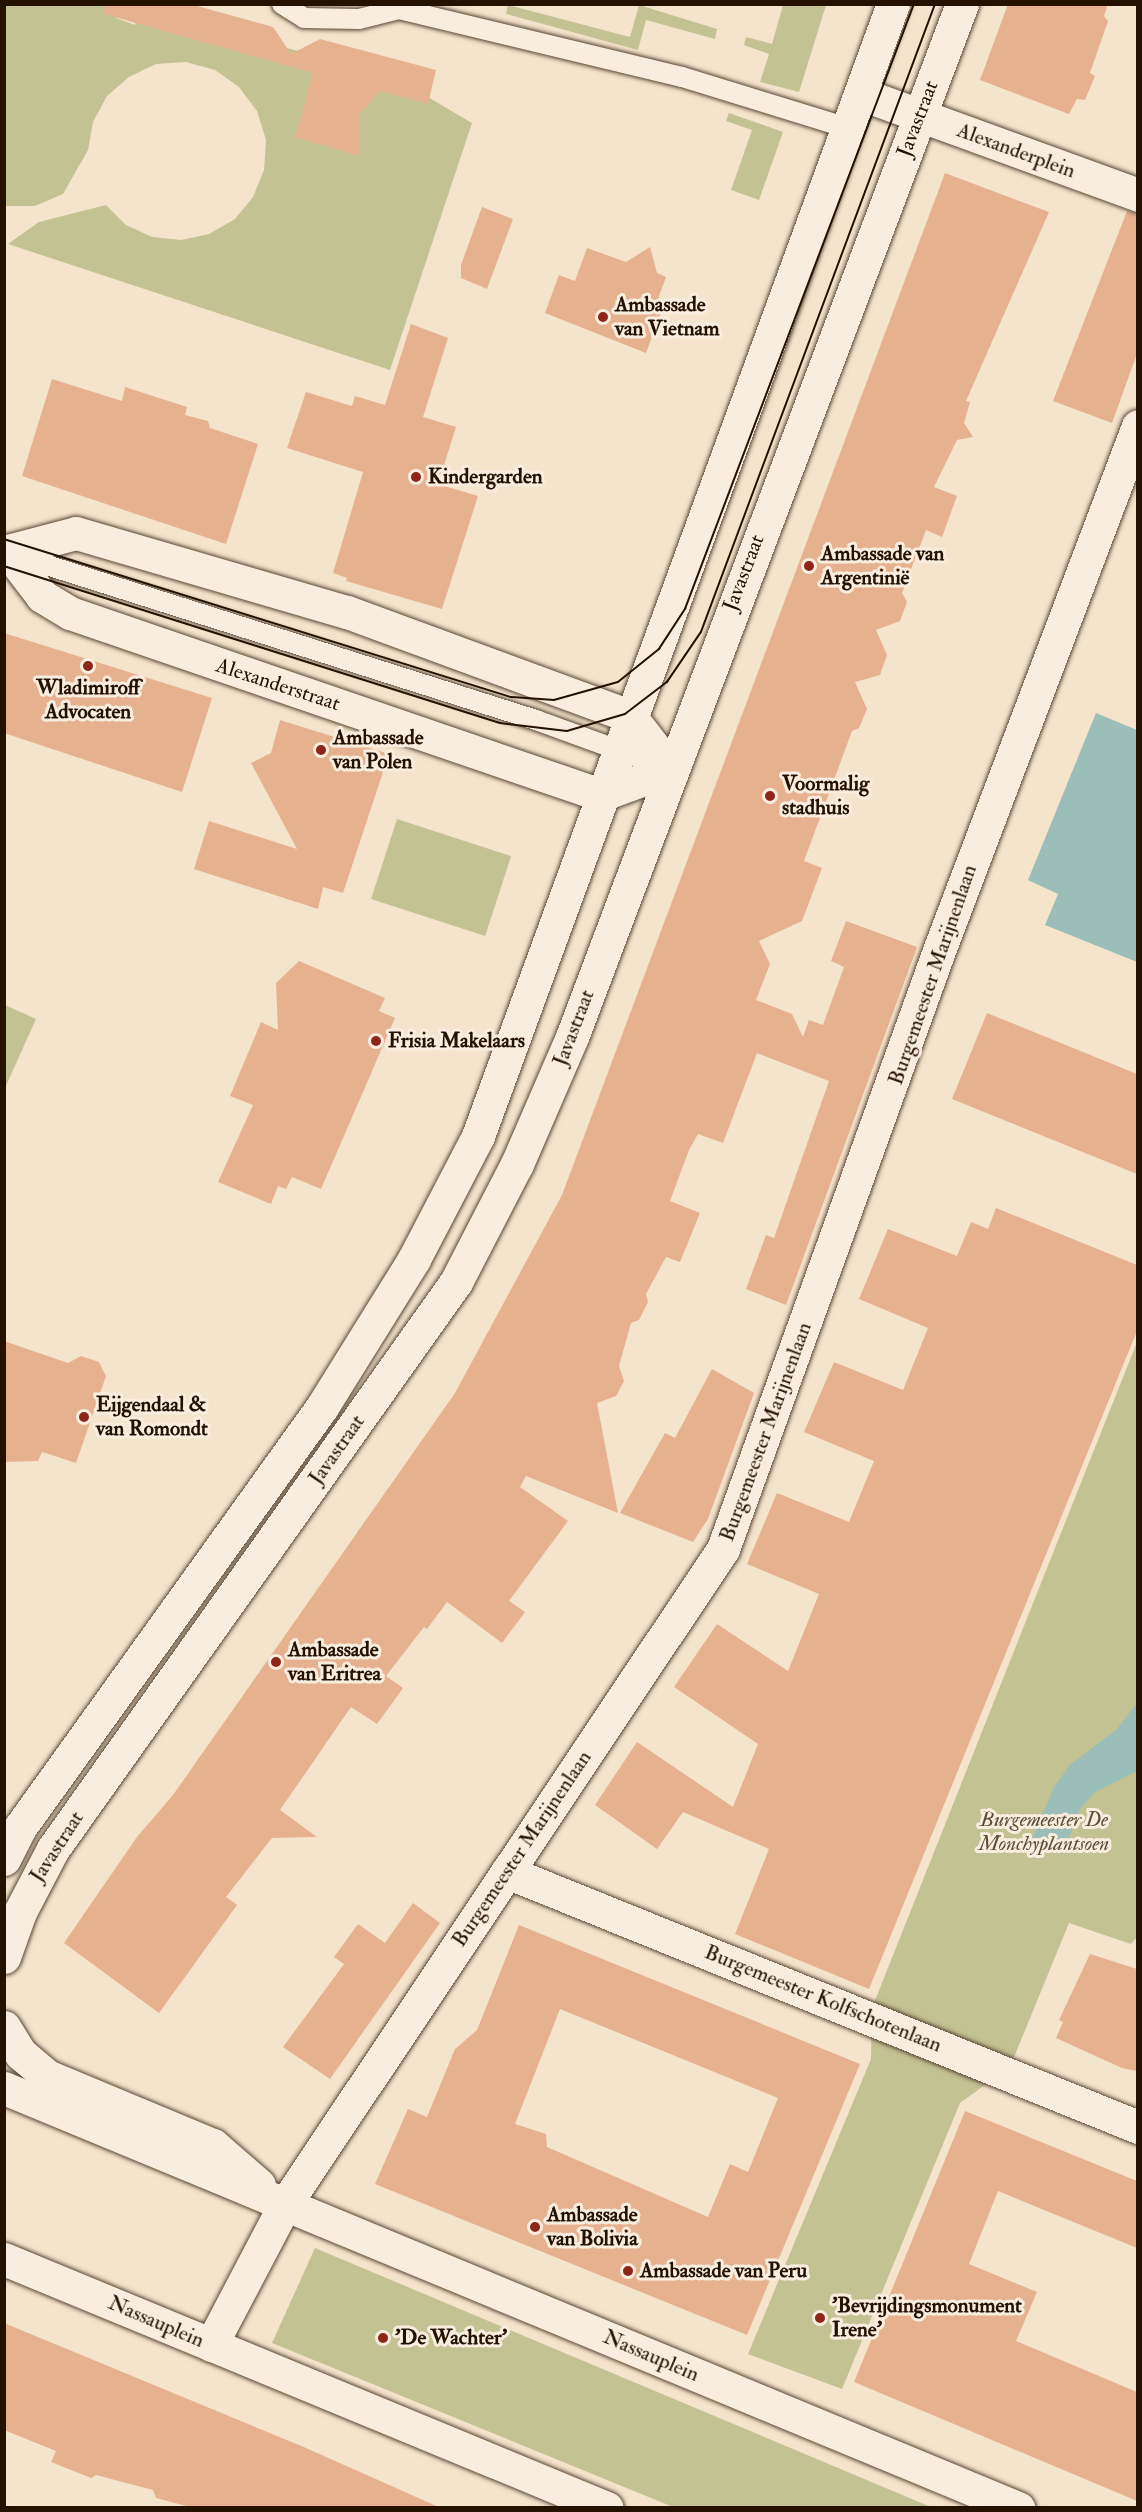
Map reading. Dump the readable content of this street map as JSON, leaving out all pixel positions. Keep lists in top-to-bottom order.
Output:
{
  "streets": {
    "street": [
      "Javastraat",
      "Alexanderplein",
      "Alexanderstraat",
      "Burgemeester Marijnenlaan",
      "Burgemeester Kolfschotenlaan",
      "Nassauplein"
    ]
  },
  "crossings": [
    ["Javastraat", "Alexanderplein"],
    ["Javastraat", "Alexanderstraat"],
    ["Burgemeester Marijnenlaan", "Burgemeester Kolfschotenlaan"],
    ["Burgemeester Marijnenlaan", "Nassauplein"]
  ],
  "parks": ["Burgemeester De Monchyplantsoen"],
  "places": [
    "Ambassade van Vietnam",
    "Kindergarden",
    "Ambassade van Argentinië",
    "Wladimiroff Advocaten",
    "Ambassade van Polen",
    "Voormalig stadhuis",
    "Frisia Makelaars",
    "Eijgendaal & van Romondt",
    "Ambassade van Eritrea",
    "Ambassade van Bolivia",
    "Ambassade van Peru",
    "'Bevrijdingsmonument Irene'",
    "'De Wachter'"
  ]
}
